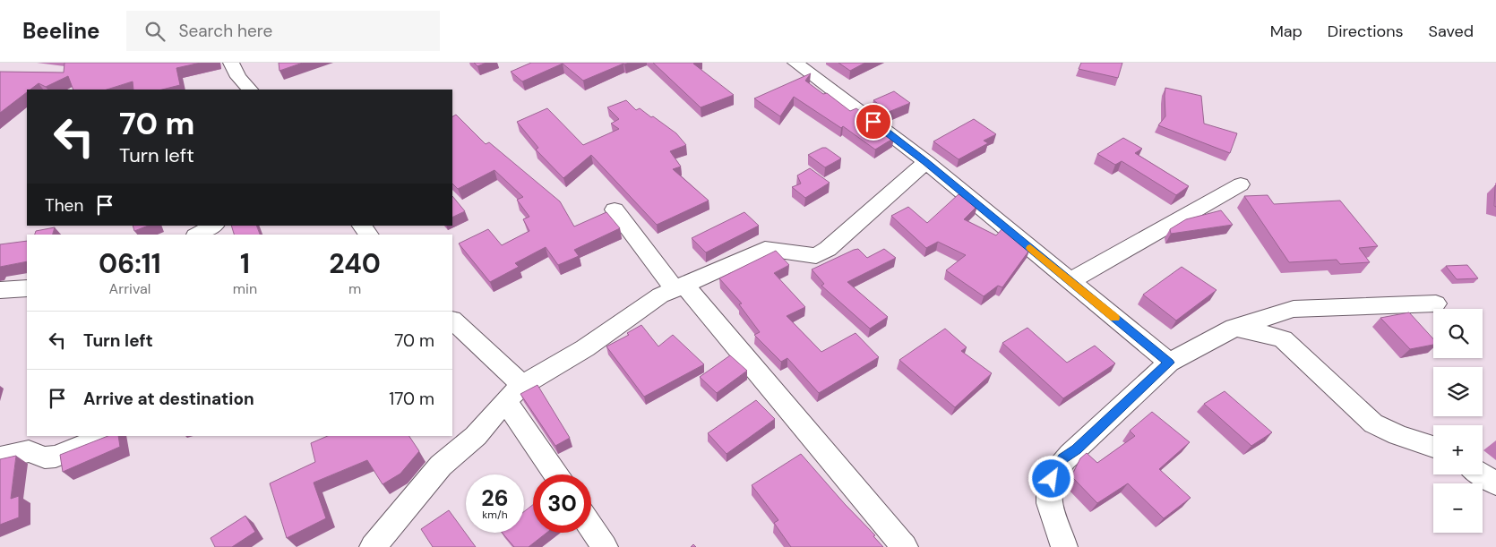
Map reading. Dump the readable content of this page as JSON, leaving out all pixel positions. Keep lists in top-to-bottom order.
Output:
{
  "page": {
    "header": "Beeline",
    "search": "Search here",
    "nav": ["Map", "Directions", "Saved"],
    "turn": ["70 m", "Turn left"],
    "then": "Then",
    "eta": [
      "06:11",
      "Arrival",
      "1",
      "min",
      "240",
      "m"
    ],
    "map_buttons": ["+", "−"],
    "list": [
      {
        "name": "Turn left",
        "value": "70 m"
      },
      {
        "name": "Arrive at destination",
        "value": "170 m"
      }
    ],
    "speed": "26 km/h",
    "limit": "30"
  }
}
